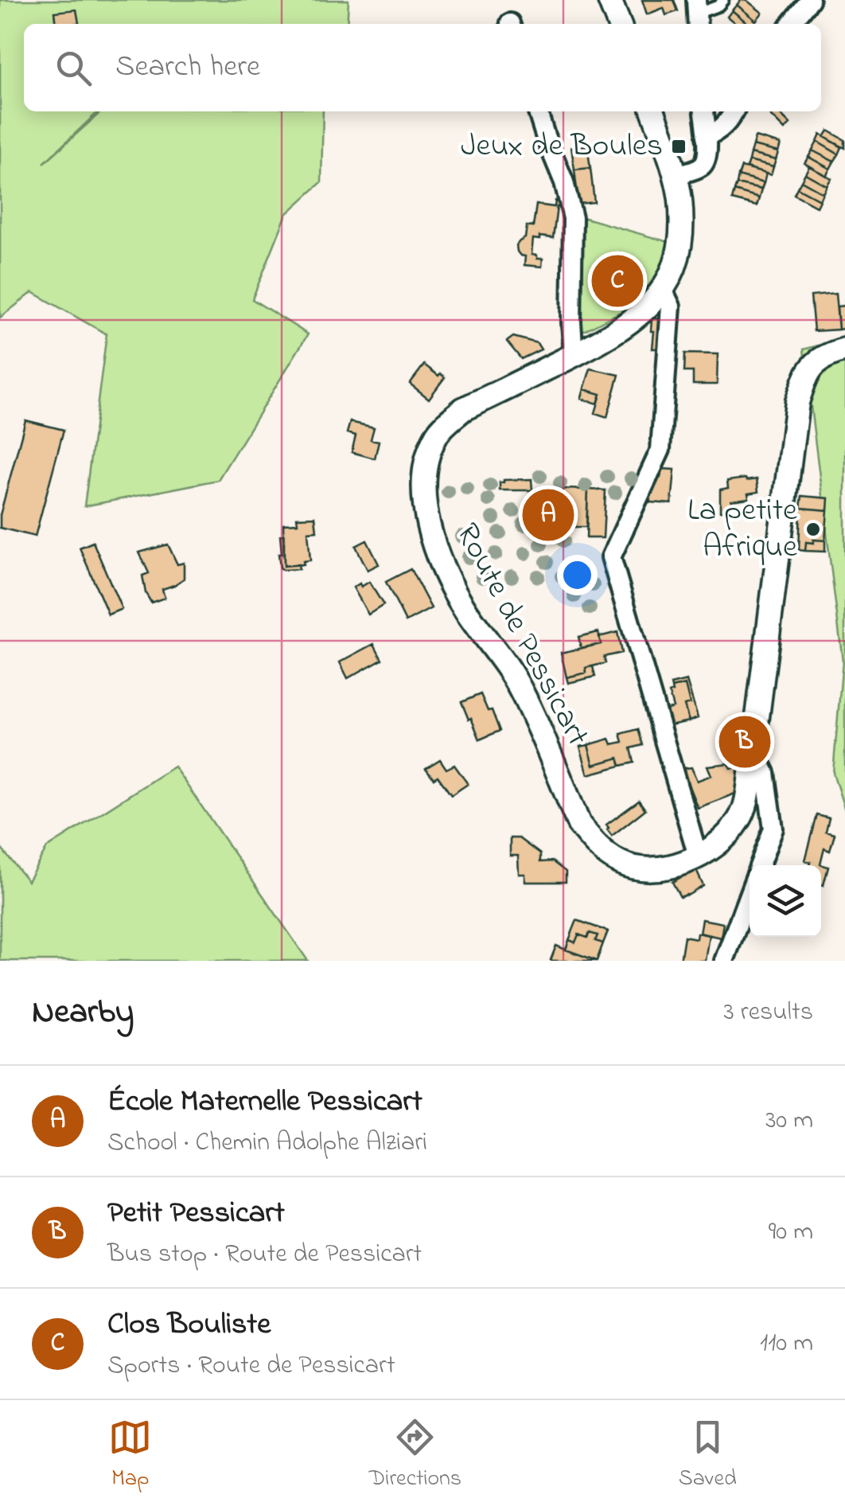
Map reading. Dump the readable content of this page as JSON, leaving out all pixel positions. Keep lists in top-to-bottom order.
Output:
{
  "streets": {
    "street": ["Route de Pessicart"]
  },
  "places": {
    "transit": ["Jeux de Boules"],
    "other": ["La petite Afrique"]
  },
  "page": {
    "search": "Search here",
    "pins": ["C", "A", "B"],
    "heading": ["Nearby", "3 results"],
    "list": [
      {
        "mark": "A",
        "name": "École Maternelle Pessicart",
        "note": "School · Chemin Adolphe Alziari",
        "value": "30 m"
      },
      {
        "mark": "B",
        "name": "Petit Pessicart",
        "note": "Bus stop · Route de Pessicart",
        "value": "90 m"
      },
      {
        "mark": "C",
        "name": "Clos Bouliste",
        "note": "Sports · Route de Pessicart",
        "value": "110 m"
      }
    ],
    "nav": ["Map", "Directions", "Saved"]
  }
}
